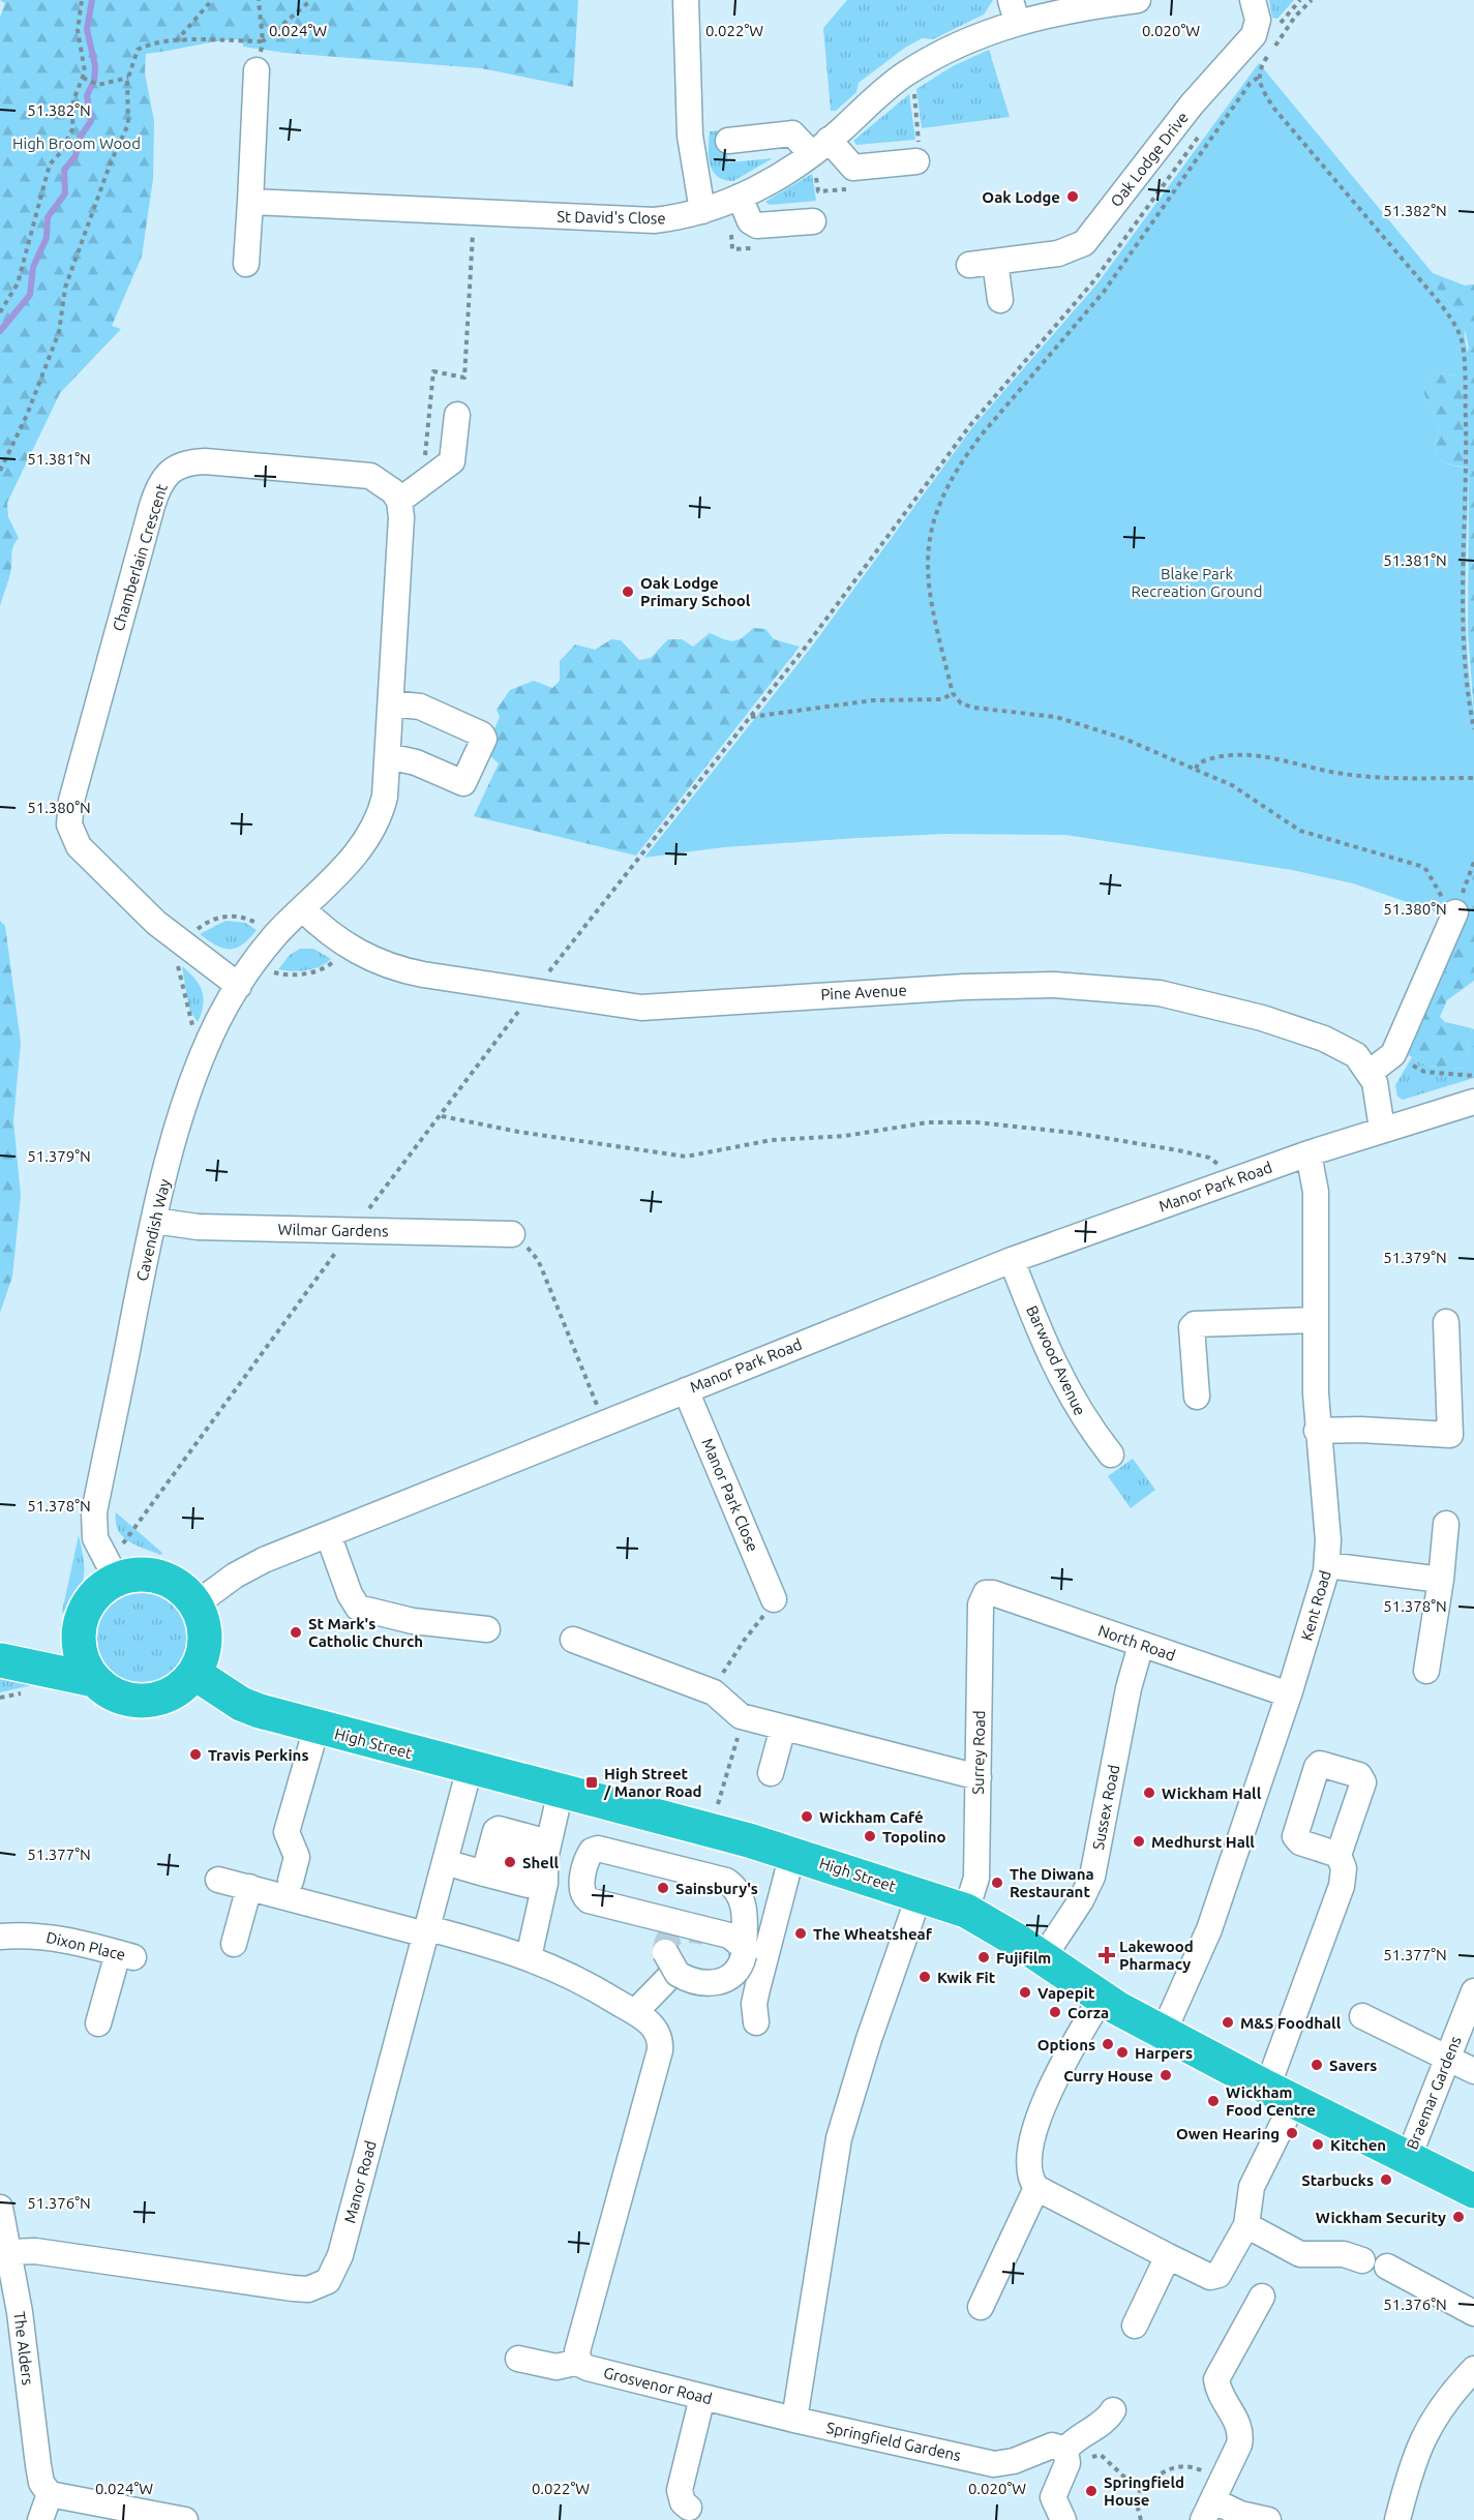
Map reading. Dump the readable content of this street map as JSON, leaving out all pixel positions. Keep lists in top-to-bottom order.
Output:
{
  "streets": {
    "highway": ["High Street"],
    "street": [
      "Oak Lodge Drive",
      "St David's Close",
      "Chamberlain Crescent",
      "Pine Avenue",
      "Manor Park Road",
      "Cavendish Way",
      "Wilmar Gardens",
      "Barwood Avenue",
      "Manor Park Close",
      "Kent Road",
      "North Road",
      "Surrey Road",
      "Sussex Road",
      "Dixon Place",
      "Braemar Gardens",
      "Manor Road",
      "The Alders",
      "Grosvenor Road",
      "Springfield Gardens"
    ]
  },
  "crossings": [
    ["Chamberlain Crescent", "Cavendish Way"],
    ["Pine Avenue", "Cavendish Way"],
    ["Manor Park Road", "Cavendish Way"],
    ["Manor Park Road", "Barwood Avenue"],
    ["Manor Park Road", "Manor Park Close"],
    ["Manor Park Road", "Kent Road"],
    ["Manor Park Road", "High Street"],
    ["Cavendish Way", "Wilmar Gardens"],
    ["Cavendish Way", "High Street"],
    ["Kent Road", "North Road"],
    ["Kent Road", "High Street"],
    ["North Road", "Surrey Road"],
    ["North Road", "Sussex Road"],
    ["High Street", "Surrey Road"],
    ["High Street", "Sussex Road"],
    ["High Street", "Braemar Gardens"],
    ["High Street", "Manor Road"],
    ["Manor Road", "The Alders"],
    ["Grosvenor Road", "Springfield Gardens"]
  ],
  "parks": ["High Broom Wood", "Blake Park Recreation Ground"],
  "places": {
    "other": [
      "Oak Lodge",
      "Oak Lodge Primary School",
      "St Mark's Catholic Church",
      "Travis Perkins",
      "Wickham Hall",
      "Wickham Café",
      "Topolino",
      "Medhurst Hall",
      "Shell",
      "The Diwana Restaurant",
      "Sainsbury's",
      "The Wheatsheaf",
      "Fujifilm",
      "Kwik Fit",
      "Vapepit",
      "Corza",
      "M&S Foodhall",
      "Options",
      "Harpers",
      "Savers",
      "Curry House",
      "Wickham Food Centre",
      "Owen Hearing",
      "Kitchen",
      "Starbucks",
      "Wickham Security",
      "Springfield House"
    ],
    "transit": ["High Street / Manor Road"],
    "health": ["Lakewood Pharmacy"]
  },
  "coordinates": [
    "0.024°W",
    "0.022°W",
    "0.020°W",
    "51.382°N",
    "51.381°N",
    "51.380°N",
    "51.379°N",
    "51.378°N",
    "51.377°N",
    "51.376°N"
  ]
}
